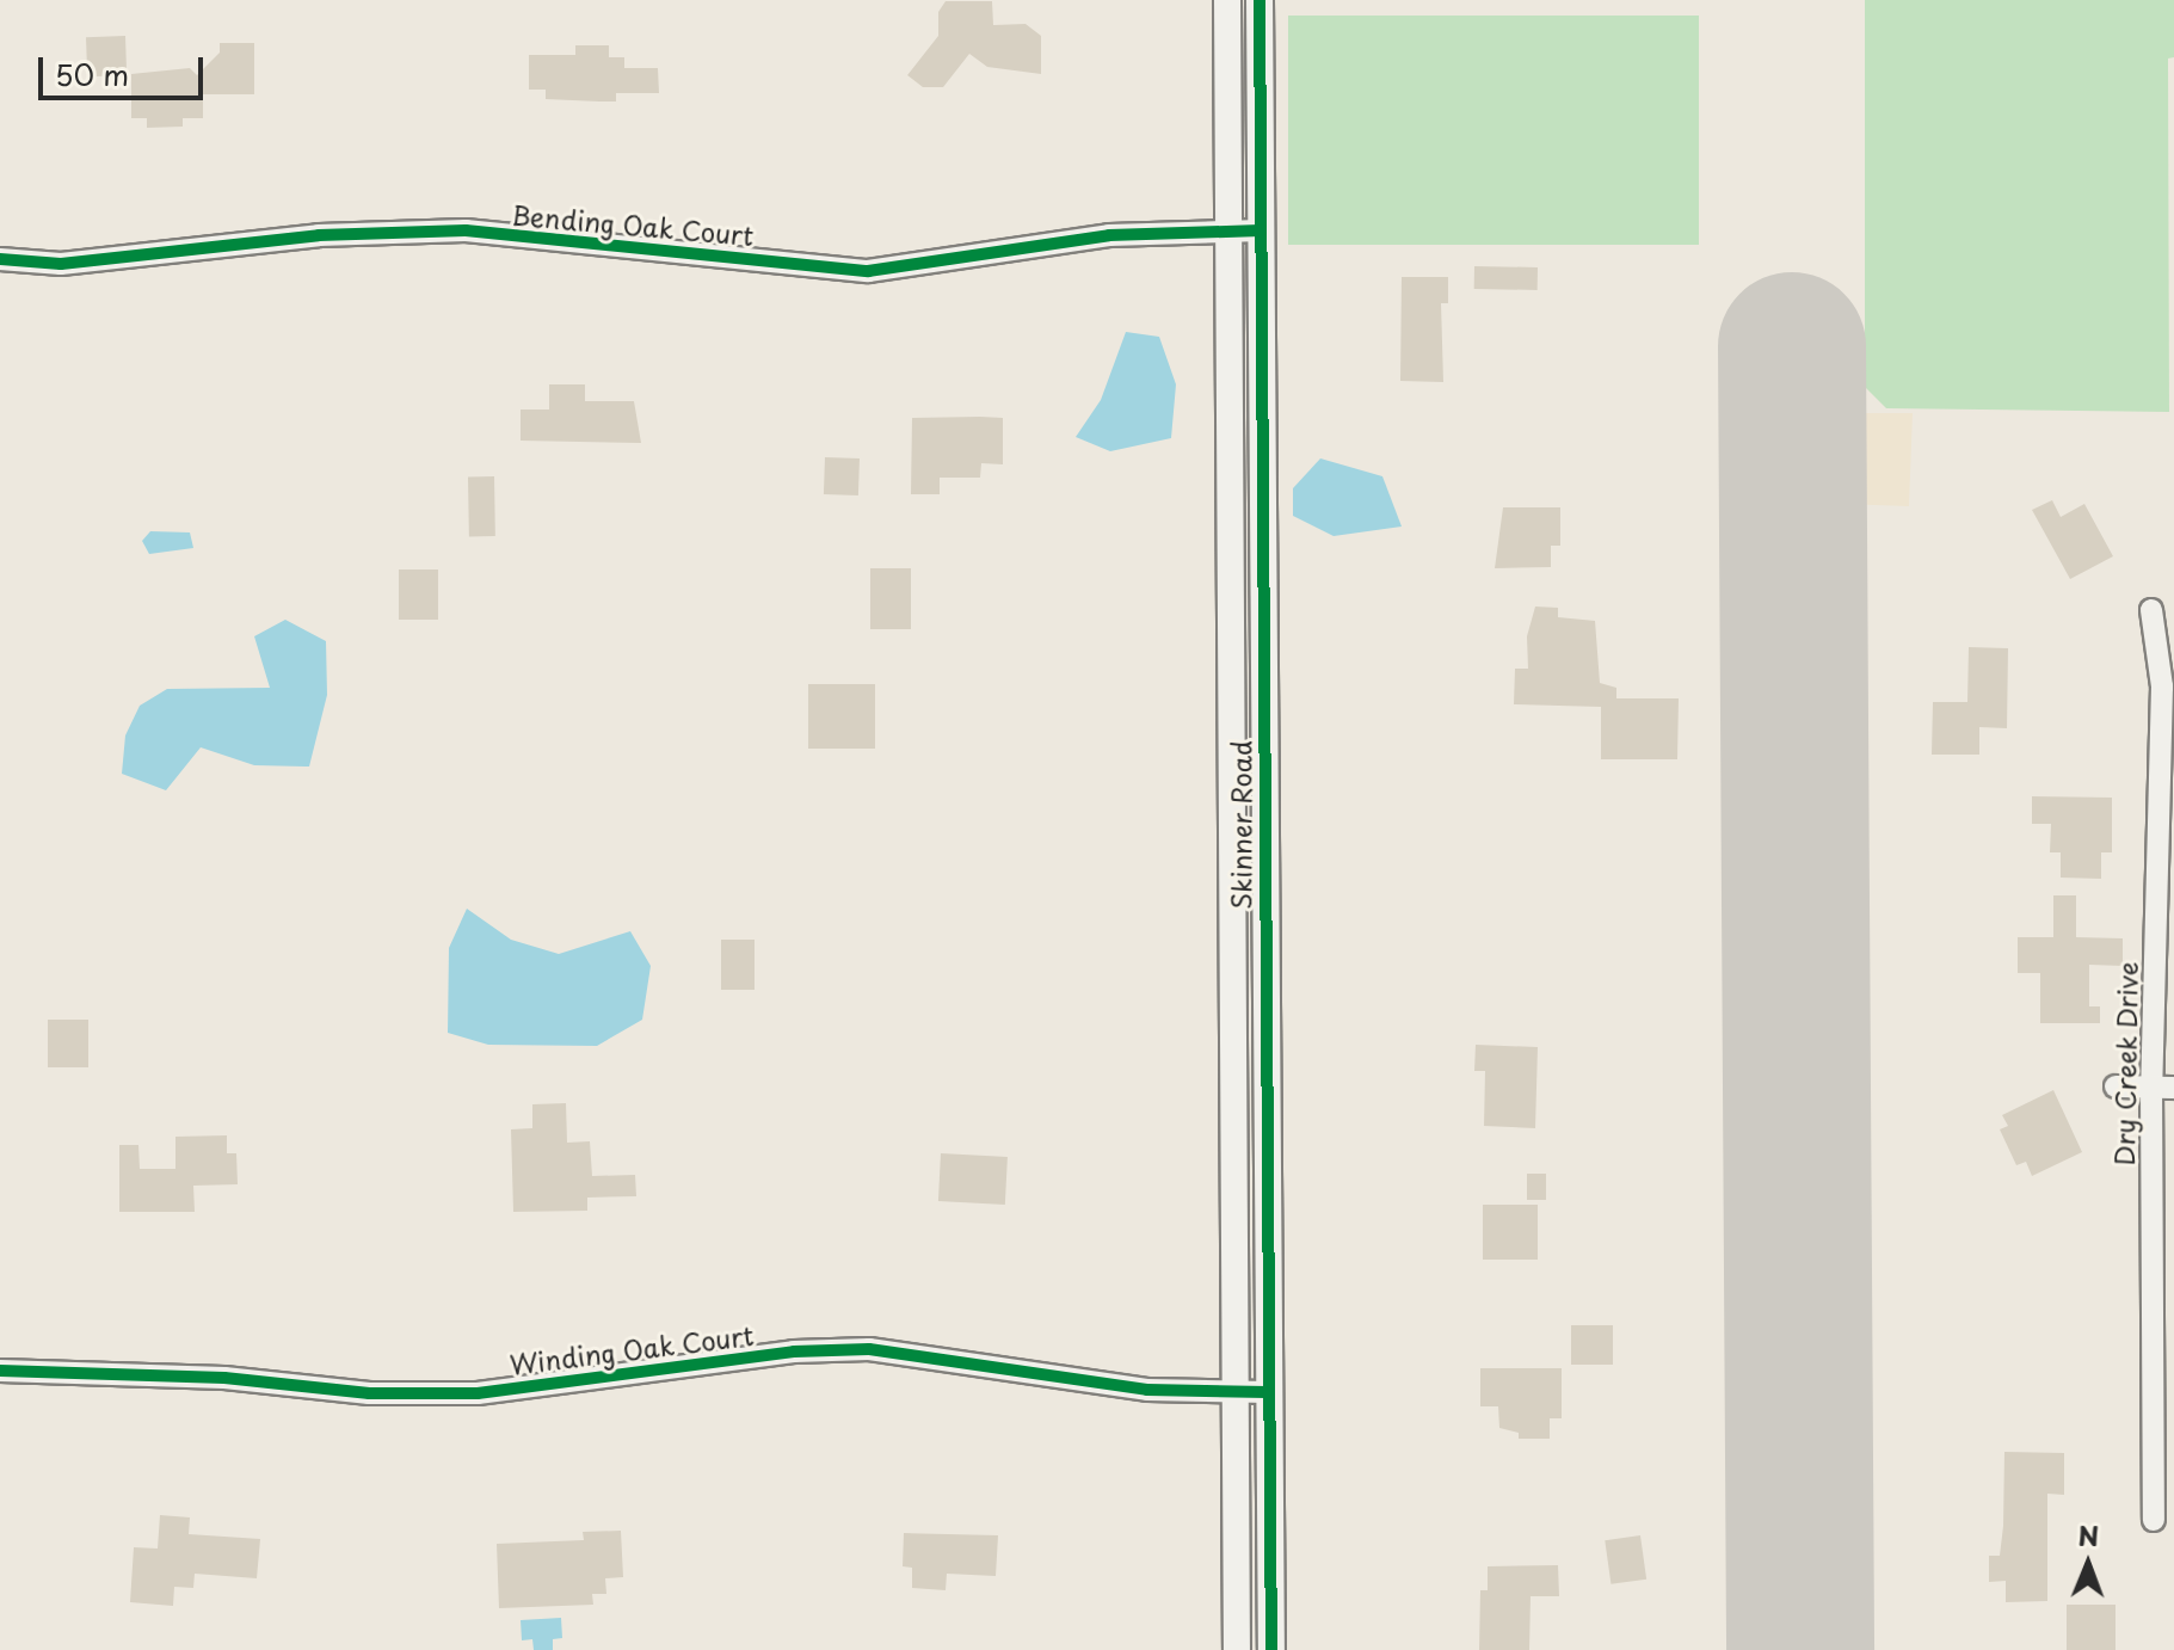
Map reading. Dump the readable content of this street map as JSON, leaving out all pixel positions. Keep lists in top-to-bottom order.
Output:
{
  "streets": {
    "street": [
      "Bending Oak Court",
      "Skinner Road",
      "Dry Creek Drive",
      "Winding Oak Court"
    ]
  },
  "crossings": [
    ["Bending Oak Court", "Skinner Road"],
    ["Skinner Road", "Winding Oak Court"]
  ],
  "scale_bar": "50 m",
  "north": "top"
}
